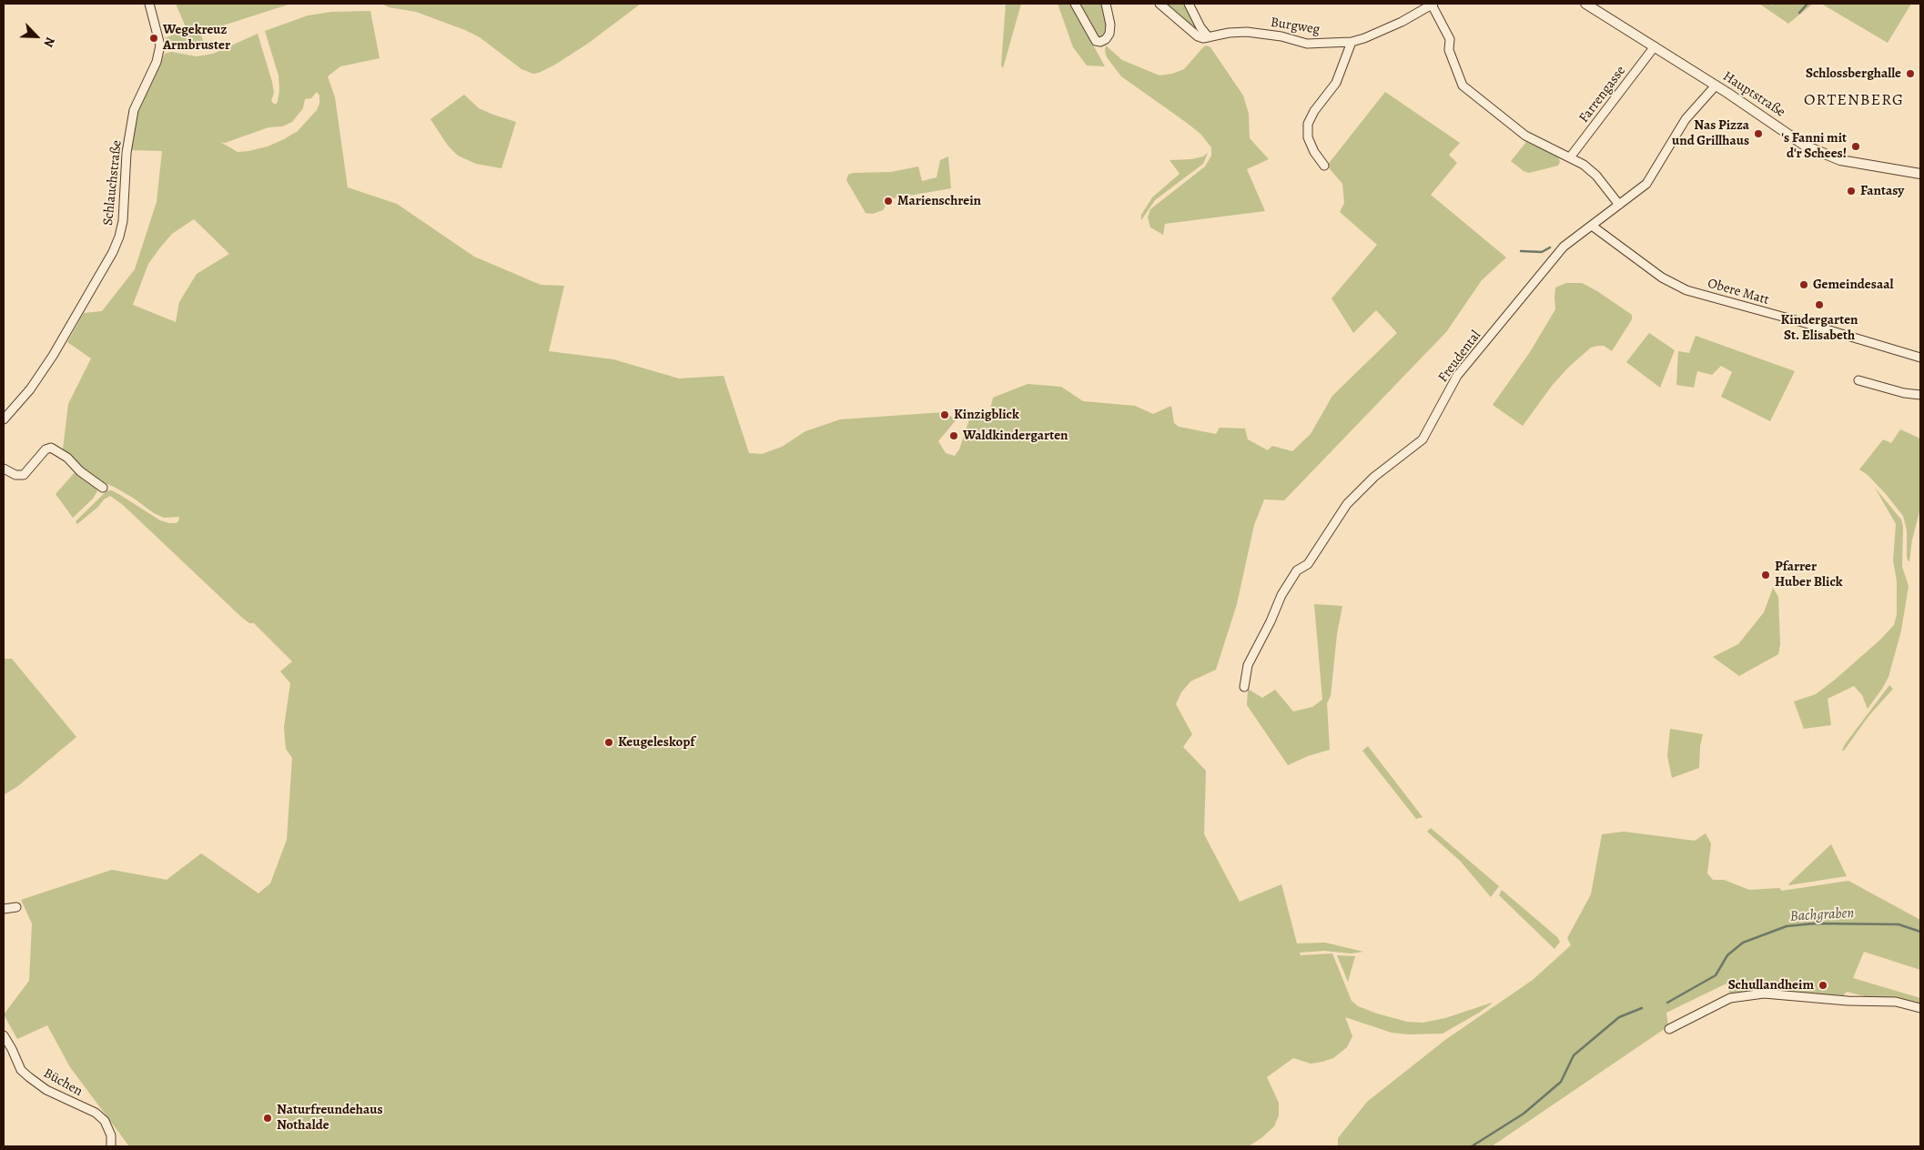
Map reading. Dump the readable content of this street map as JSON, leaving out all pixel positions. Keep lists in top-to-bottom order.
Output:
{
  "streets": {
    "street": [
      "Burgweg",
      "Farrengasse",
      "Hauptstraße",
      "Schlauchstraße",
      "Obere Matt",
      "Freudental",
      "Büchen"
    ]
  },
  "crossings": [
    ["Burgweg", "Farrengasse"],
    ["Farrengasse", "Hauptstraße"],
    ["Hauptstraße", "Freudental"],
    ["Obere Matt", "Freudental"]
  ],
  "districts": ["ORTENBERG"],
  "water": ["Bachgraben"],
  "places": [
    "Wegekreuz Armbruster",
    "Schlossberghalle",
    "Nas Pizza und Grillhaus",
    "'s Fanni mit d'r Schees!",
    "Fantasy",
    "Marienschrein",
    "Gemeindesaal",
    "Kindergarten St. Elisabeth",
    "Kinzigblick",
    "Waldkindergarten",
    "Pfarrer Huber Blick",
    "Keugeleskopf",
    "Schullandheim",
    "Naturfreundehaus Nothalde"
  ],
  "north": "bottom right"
}
